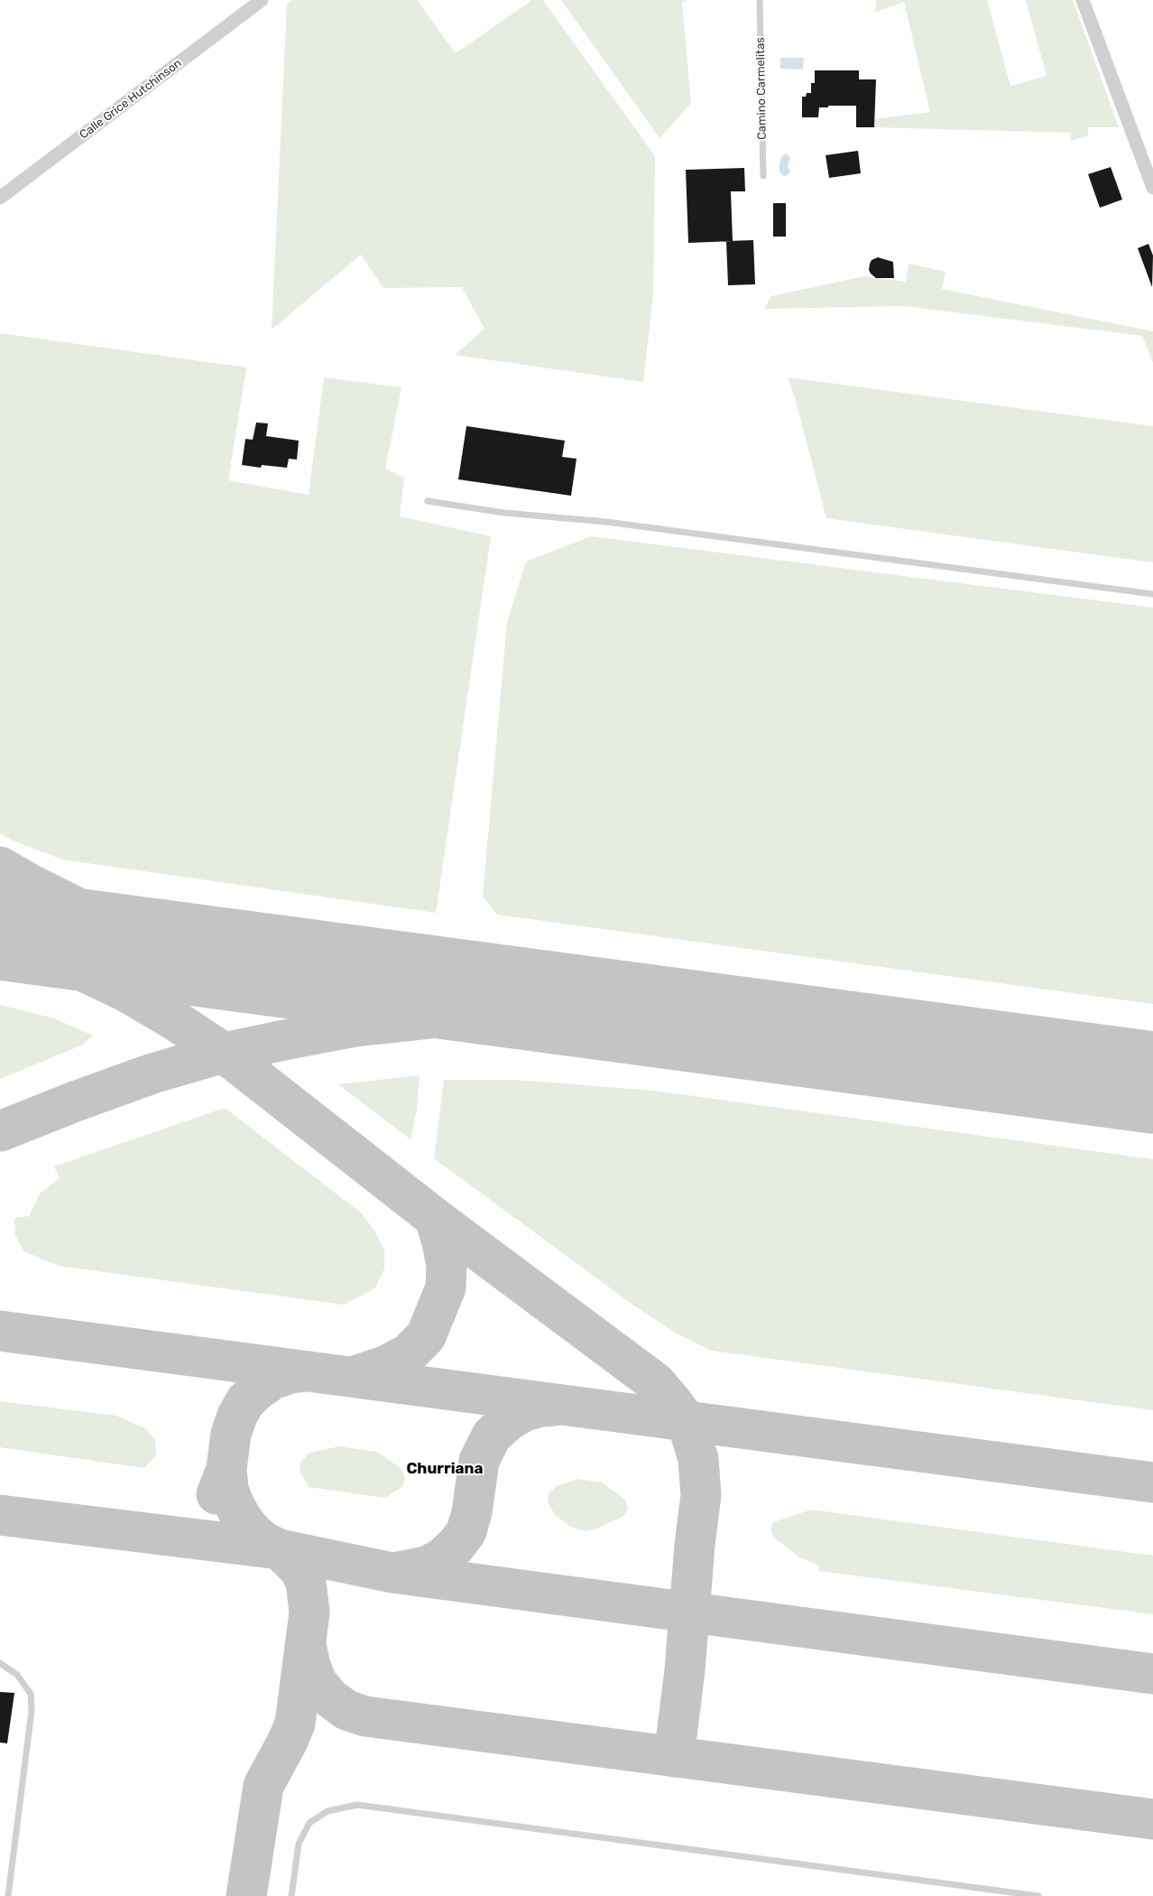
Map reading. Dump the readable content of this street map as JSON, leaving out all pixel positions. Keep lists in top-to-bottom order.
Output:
{
  "streets": {
    "street": ["Calle Grice Hutchinson"],
    "lane": ["Camino Carmelitas"]
  },
  "districts": ["Churriana"]
}
